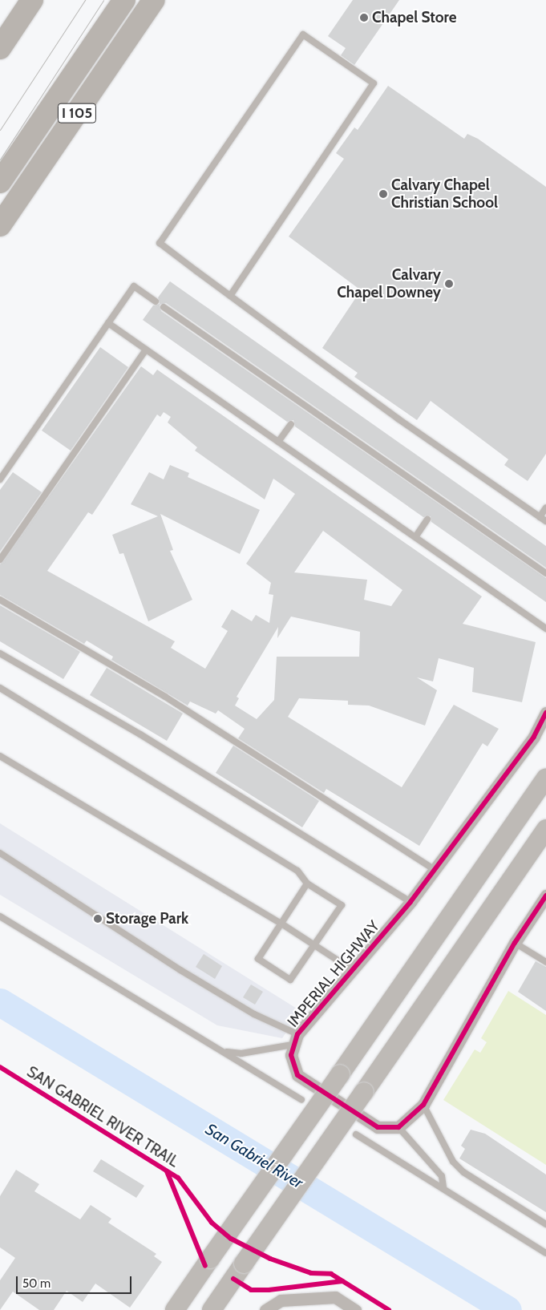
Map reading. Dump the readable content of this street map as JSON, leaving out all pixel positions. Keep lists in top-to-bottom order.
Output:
{
  "streets": {
    "highway": ["I 105"],
    "street": ["IMPERIAL HIGHWAY"],
    "cycle path": ["SAN GABRIEL RIVER TRAIL"]
  },
  "water": ["San Gabriel River"],
  "places": [
    "Chapel Store",
    "Calvary Chapel Christian School",
    "Calvary Chapel Downey",
    "Storage Park"
  ],
  "scale_bar": "50 m"
}
